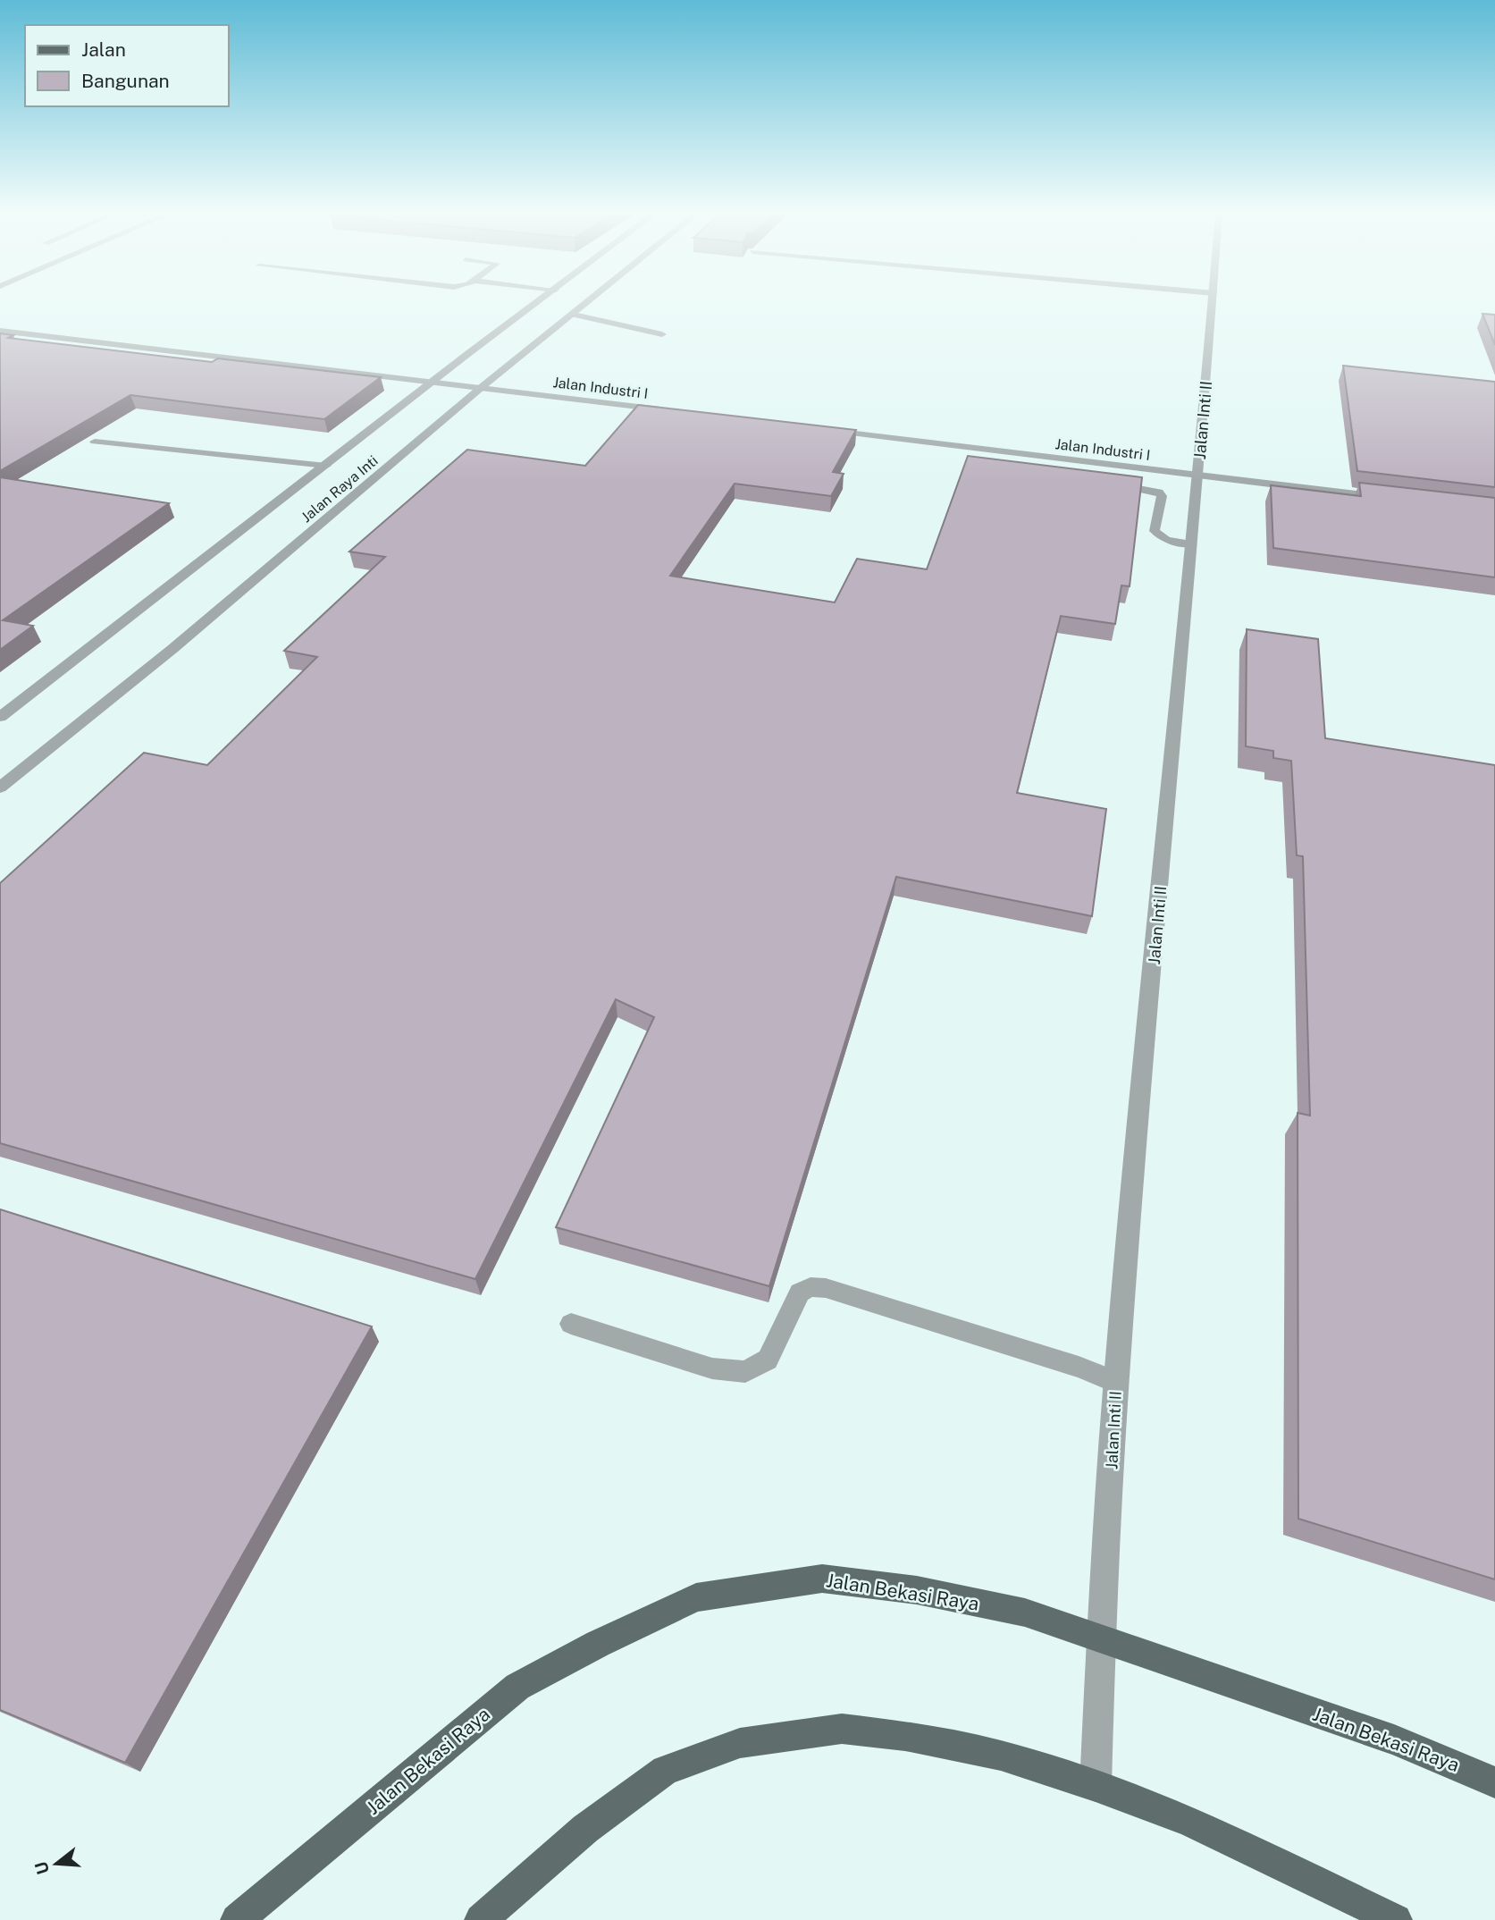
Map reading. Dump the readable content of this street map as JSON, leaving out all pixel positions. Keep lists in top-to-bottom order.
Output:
{
  "streets": {
    "main road": ["Jalan Bekasi Raya"],
    "street": ["Jalan Inti II", "Jalan Raya Inti"],
    "lane": ["Jalan Industri I"]
  },
  "crossings": [
    ["Jalan Industri I", "Jalan Inti II"],
    ["Jalan Industri I", "Jalan Raya Inti"],
    ["Jalan Inti II", "Jalan Bekasi Raya"]
  ],
  "legend": ["Jalan", "Bangunan"],
  "north": "left"
}
